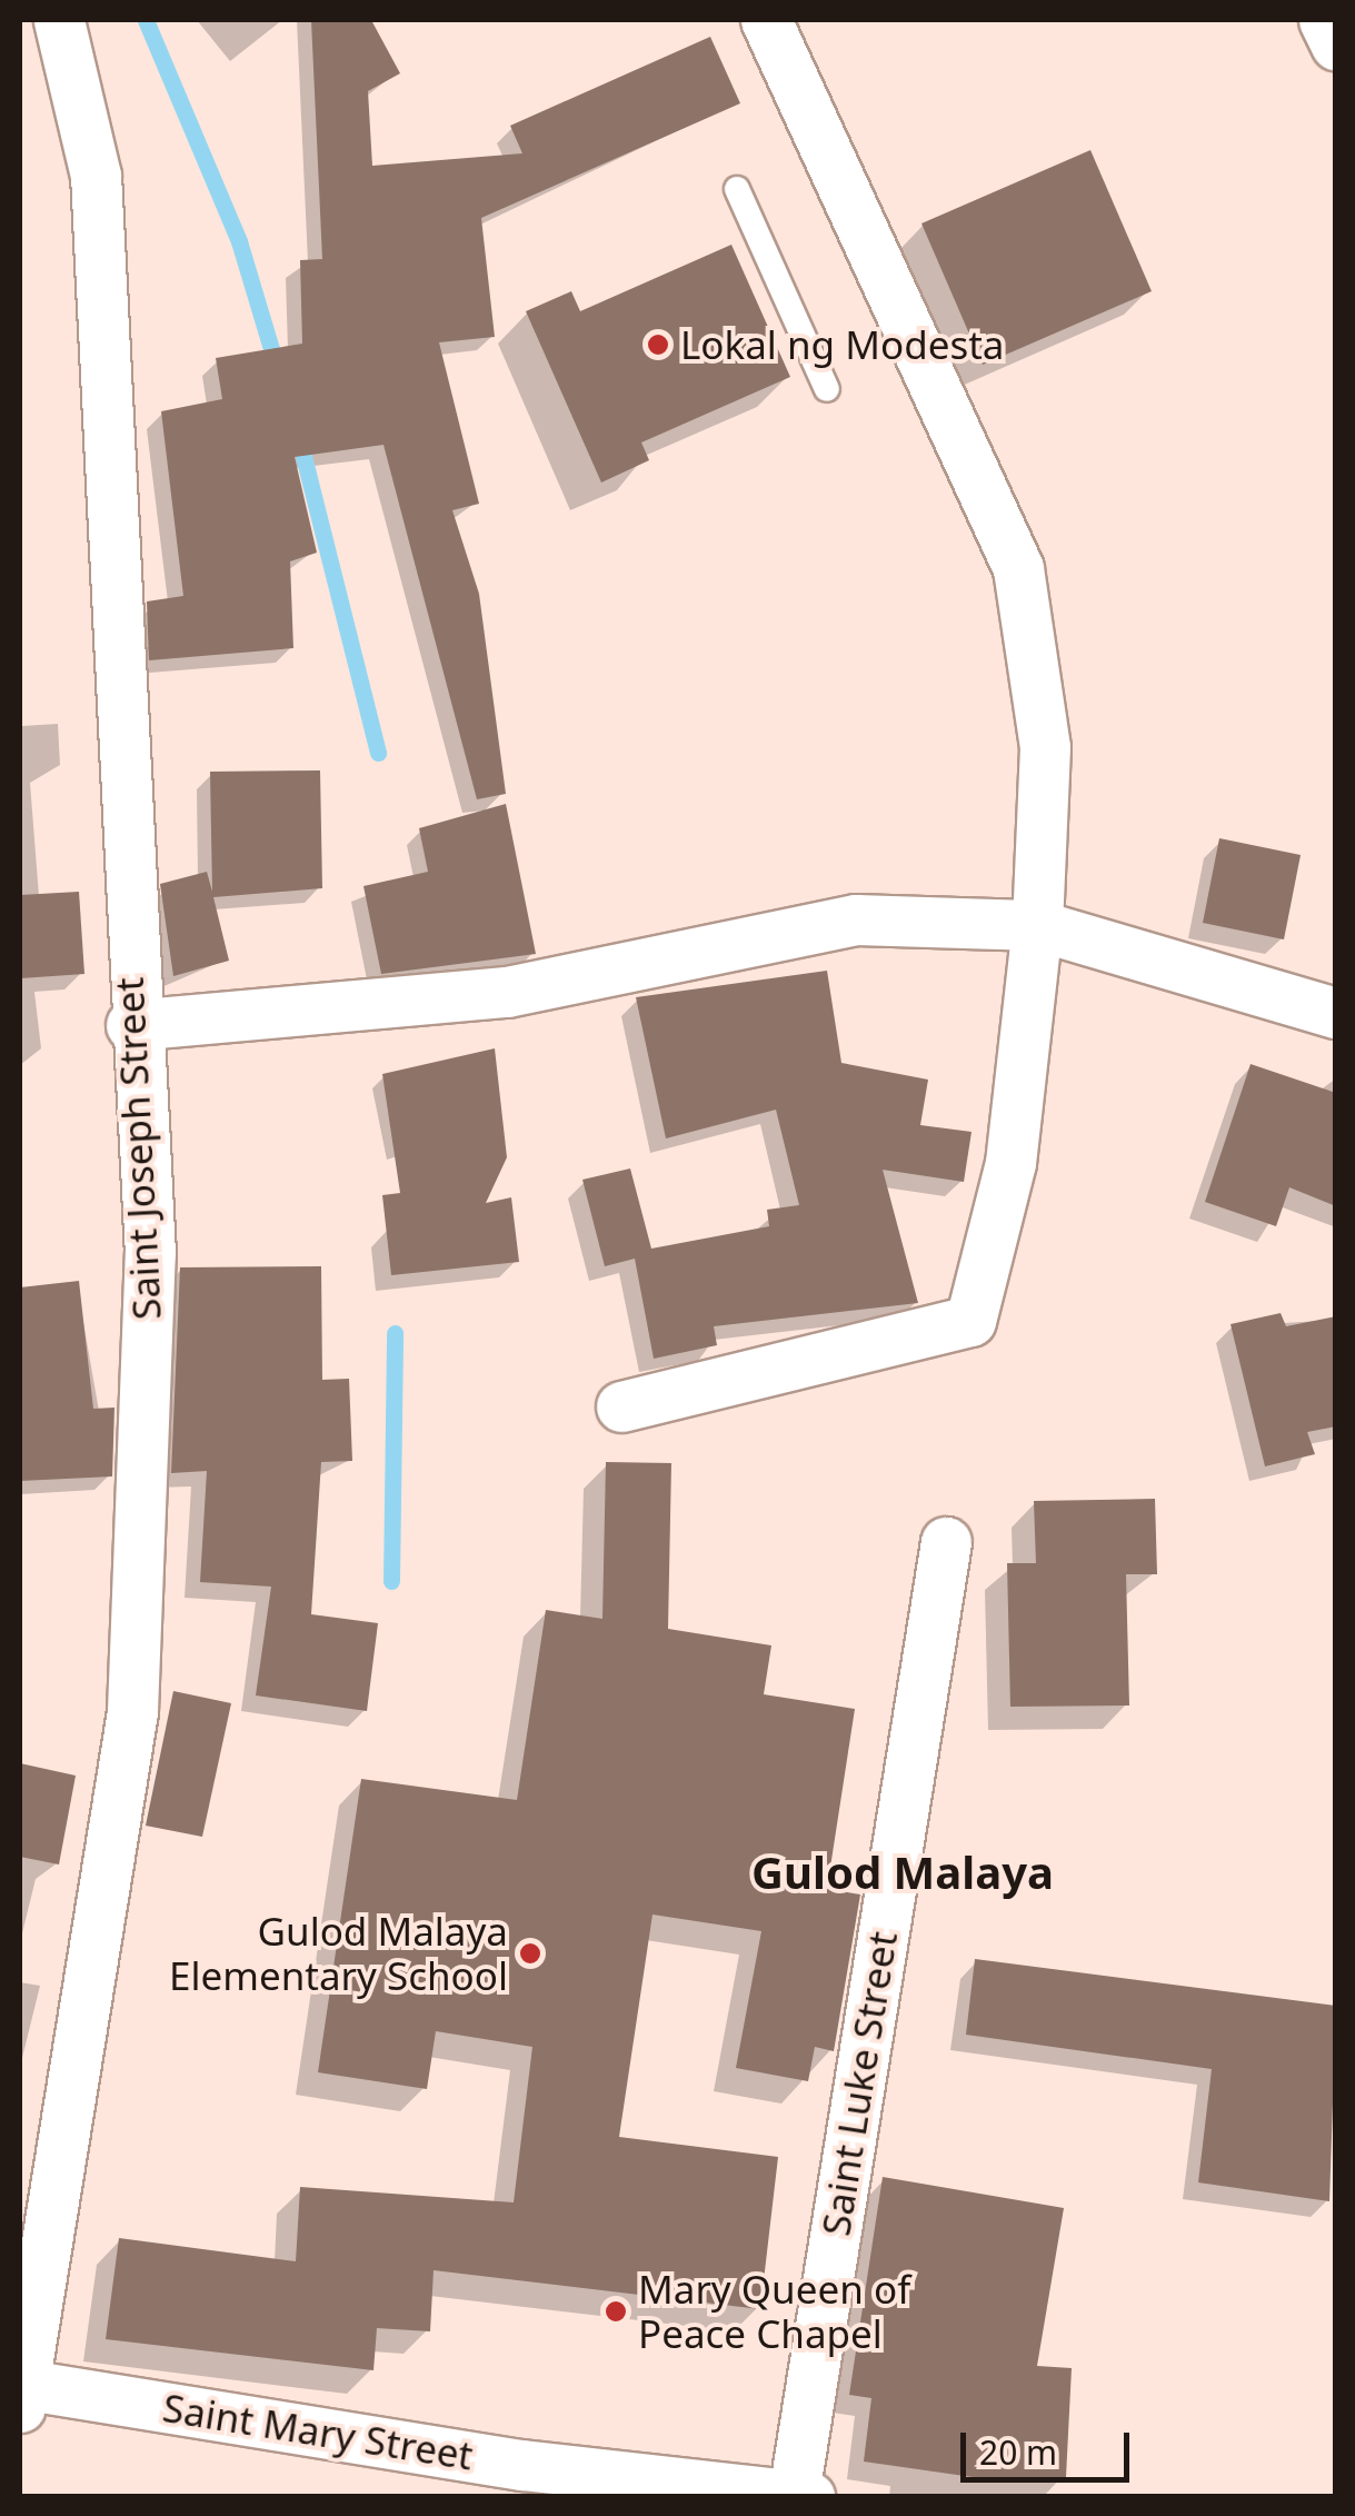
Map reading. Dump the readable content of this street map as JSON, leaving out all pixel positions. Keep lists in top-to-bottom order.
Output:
{
  "streets": {
    "street": ["Saint Joseph Street", "Saint Luke Street", "Saint Mary Street"]
  },
  "crossings": [
    ["Saint Joseph Street", "Saint Mary Street"],
    ["Saint Luke Street", "Saint Mary Street"]
  ],
  "districts": ["Gulod Malaya"],
  "places": ["Lokal ng Modesta", "Gulod Malaya Elementary School", "Mary Queen of Peace Chapel"],
  "scale_bar": "20 m"
}
